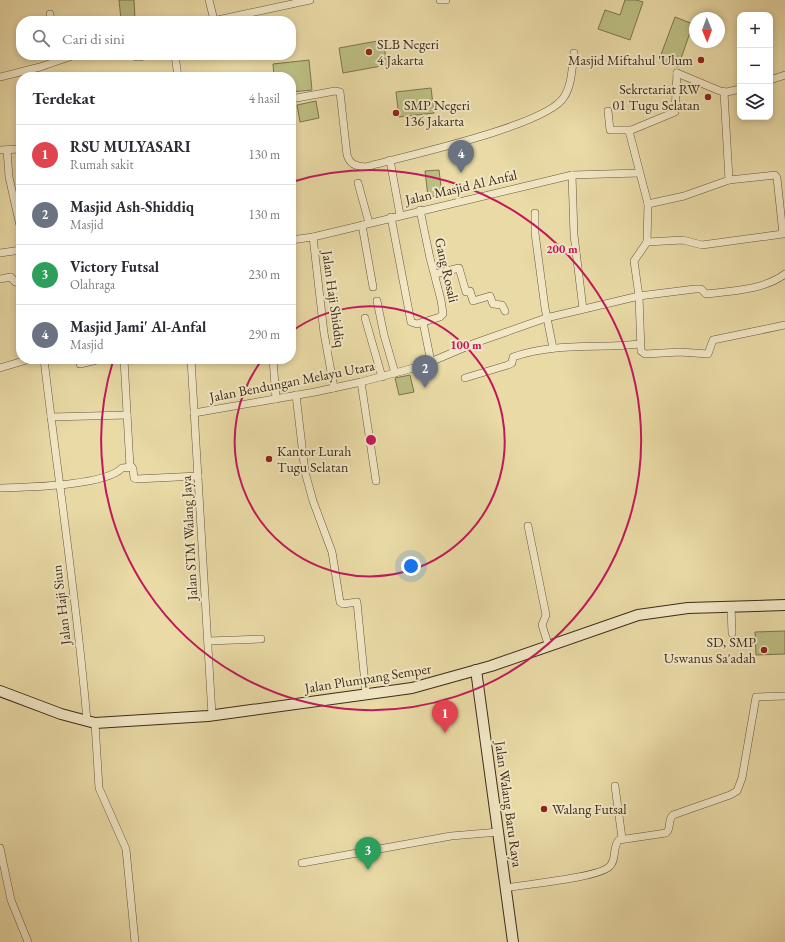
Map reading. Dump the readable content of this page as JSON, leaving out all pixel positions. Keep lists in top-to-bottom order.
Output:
{
  "streets": {
    "main road": ["Jalan Plumpang Semper", "Jalan Walang Baru Raya"],
    "street": [
      "Jalan Masjid Al Anfal",
      "Gang Rosali",
      "Jalan Haji Shiddiq",
      "Jalan Bendungan Melayu Utara",
      "Jalan STM Walang Jaya",
      "Jalan Haji Siun"
    ]
  },
  "crossings": [
    ["Jalan Masjid Al Anfal", "Gang Rosali"],
    ["Jalan Masjid Al Anfal", "Jalan Haji Shiddiq"],
    ["Jalan Haji Shiddiq", "Jalan Bendungan Melayu Utara"],
    ["Jalan Bendungan Melayu Utara", "Jalan STM Walang Jaya"],
    ["Jalan STM Walang Jaya", "Jalan Plumpang Semper"],
    ["Jalan Haji Siun", "Jalan Plumpang Semper"],
    ["Jalan Plumpang Semper", "Jalan Walang Baru Raya"]
  ],
  "places": [
    "SLB Negeri 4 Jakarta",
    "Masjid Miftahul 'Ulum",
    "Sekretariat RW 01 Tugu Selatan",
    "SMP Negeri 136 Jakarta",
    "Kantor Lurah Tugu Selatan",
    "SD, SMP Uswanus Sa'adah",
    "Walang Futsal"
  ],
  "north": "bottom",
  "page": {
    "map_buttons": ["+", "−"],
    "search": "Cari di sini",
    "heading": ["Terdekat", "4 hasil"],
    "list": [
      {
        "mark": "1",
        "name": "RSU MULYASARI",
        "note": "Rumah sakit",
        "value": "130 m"
      },
      {
        "mark": "2",
        "name": "Masjid Ash-Shiddiq",
        "note": "Masjid",
        "value": "130 m"
      },
      {
        "mark": "3",
        "name": "Victory Futsal",
        "note": "Olahraga",
        "value": "230 m"
      },
      {
        "mark": "4",
        "name": "Masjid Jami' Al-Anfal",
        "note": "Masjid",
        "value": "290 m"
      }
    ],
    "pins": [
      "4",
      "2",
      "1",
      "3"
    ]
  },
  "rings": ["200 m", "100 m"]
}
